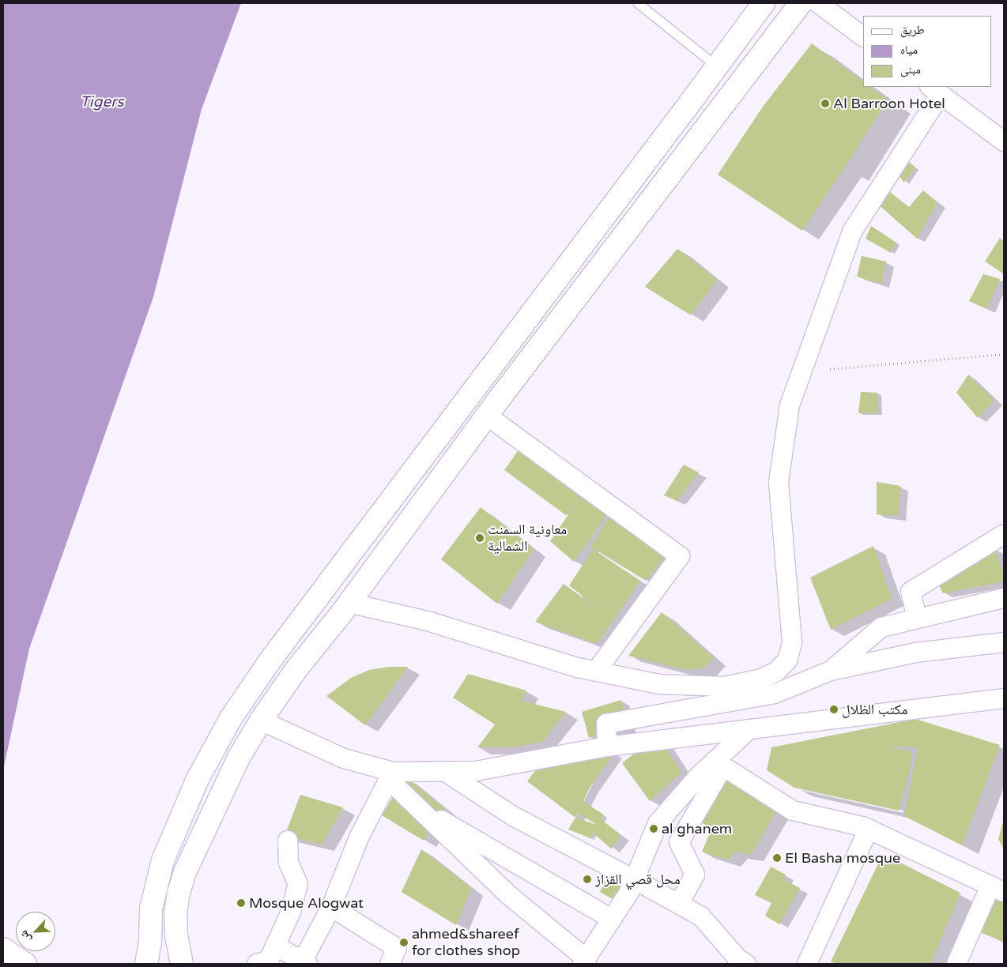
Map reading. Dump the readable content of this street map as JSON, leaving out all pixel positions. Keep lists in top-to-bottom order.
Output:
{
  "water": ["Tigers"],
  "places": [
    "Al Barroon Hotel",
    "معاونية السمنت الشمالية",
    "مكتب الظلال",
    "al ghanem",
    "El Basha mosque",
    "محل قصي القزاز",
    "Mosque Alogwat",
    "ahmed&shareef for clothes shop"
  ],
  "legend": ["طريق", "مياه", "مبنى"],
  "north": "bottom left"
}
